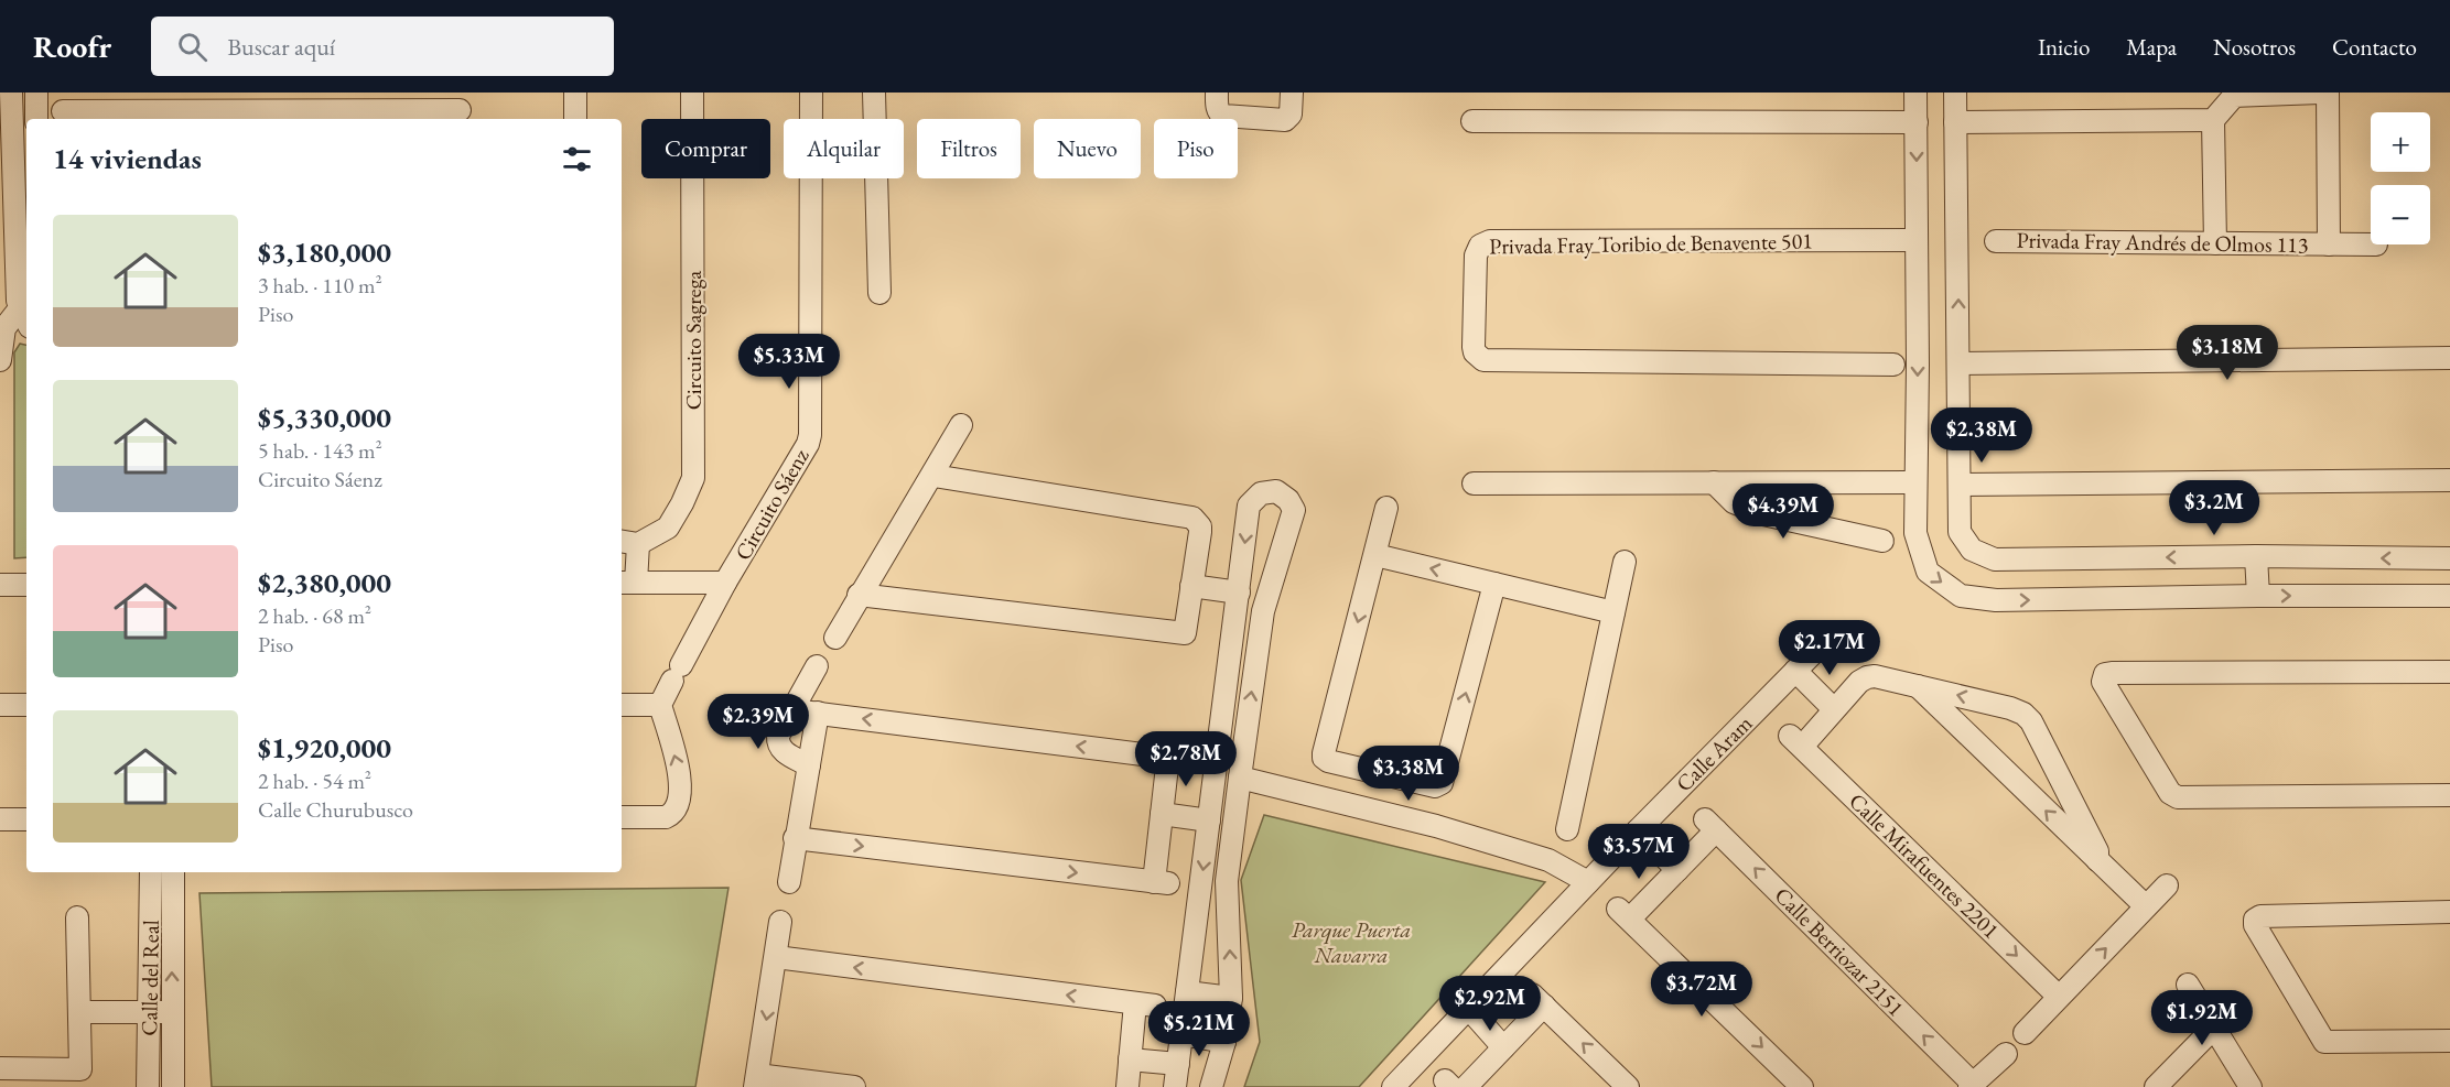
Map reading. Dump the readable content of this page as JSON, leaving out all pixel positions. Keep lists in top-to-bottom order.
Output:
{
  "streets": {
    "street": [
      "Privada Fray Andrés de Olmos 113",
      "Privada Fray Toribio de Benavente 501",
      "Circuito Sagrega",
      "Circuito Sáenz",
      "Calle Aram",
      "Calle Mirafuentes 2201",
      "Calle Berriozar 2151",
      "Calle del Real"
    ]
  },
  "one_way": ["Calle Berriozar 2151"],
  "parks": ["Parque Puerta Navarra"],
  "page": {
    "header": "Roofr",
    "search": "Buscar aquí",
    "nav": [
      "Inicio",
      "Mapa",
      "Nosotros",
      "Contacto"
    ],
    "map_buttons": ["+", "−"],
    "chip": [
      "Comprar",
      "Alquilar",
      "Filtros",
      "Nuevo",
      "Piso"
    ],
    "heading": "14 viviendas",
    "list": [
      {
        "name": "$3,180,000",
        "note": "3 hab. · 110 m² · Piso"
      },
      {
        "name": "$5,330,000",
        "note": "5 hab. · 143 m² · Circuito Sáenz"
      },
      {
        "name": "$2,380,000",
        "note": "2 hab. · 68 m² · Piso"
      },
      {
        "name": "$1,920,000",
        "note": "2 hab. · 54 m² · Calle Churubusco"
      }
    ],
    "price": [
      "$3.18M",
      "$5.33M",
      "$2.38M",
      "$3.2M",
      "$4.39M",
      "$2.17M",
      "$2.39M",
      "$2.78M",
      "$3.38M",
      "$3.57M",
      "$3.72M",
      "$2.92M",
      "$1.92M",
      "$5.21M"
    ]
  }
}
